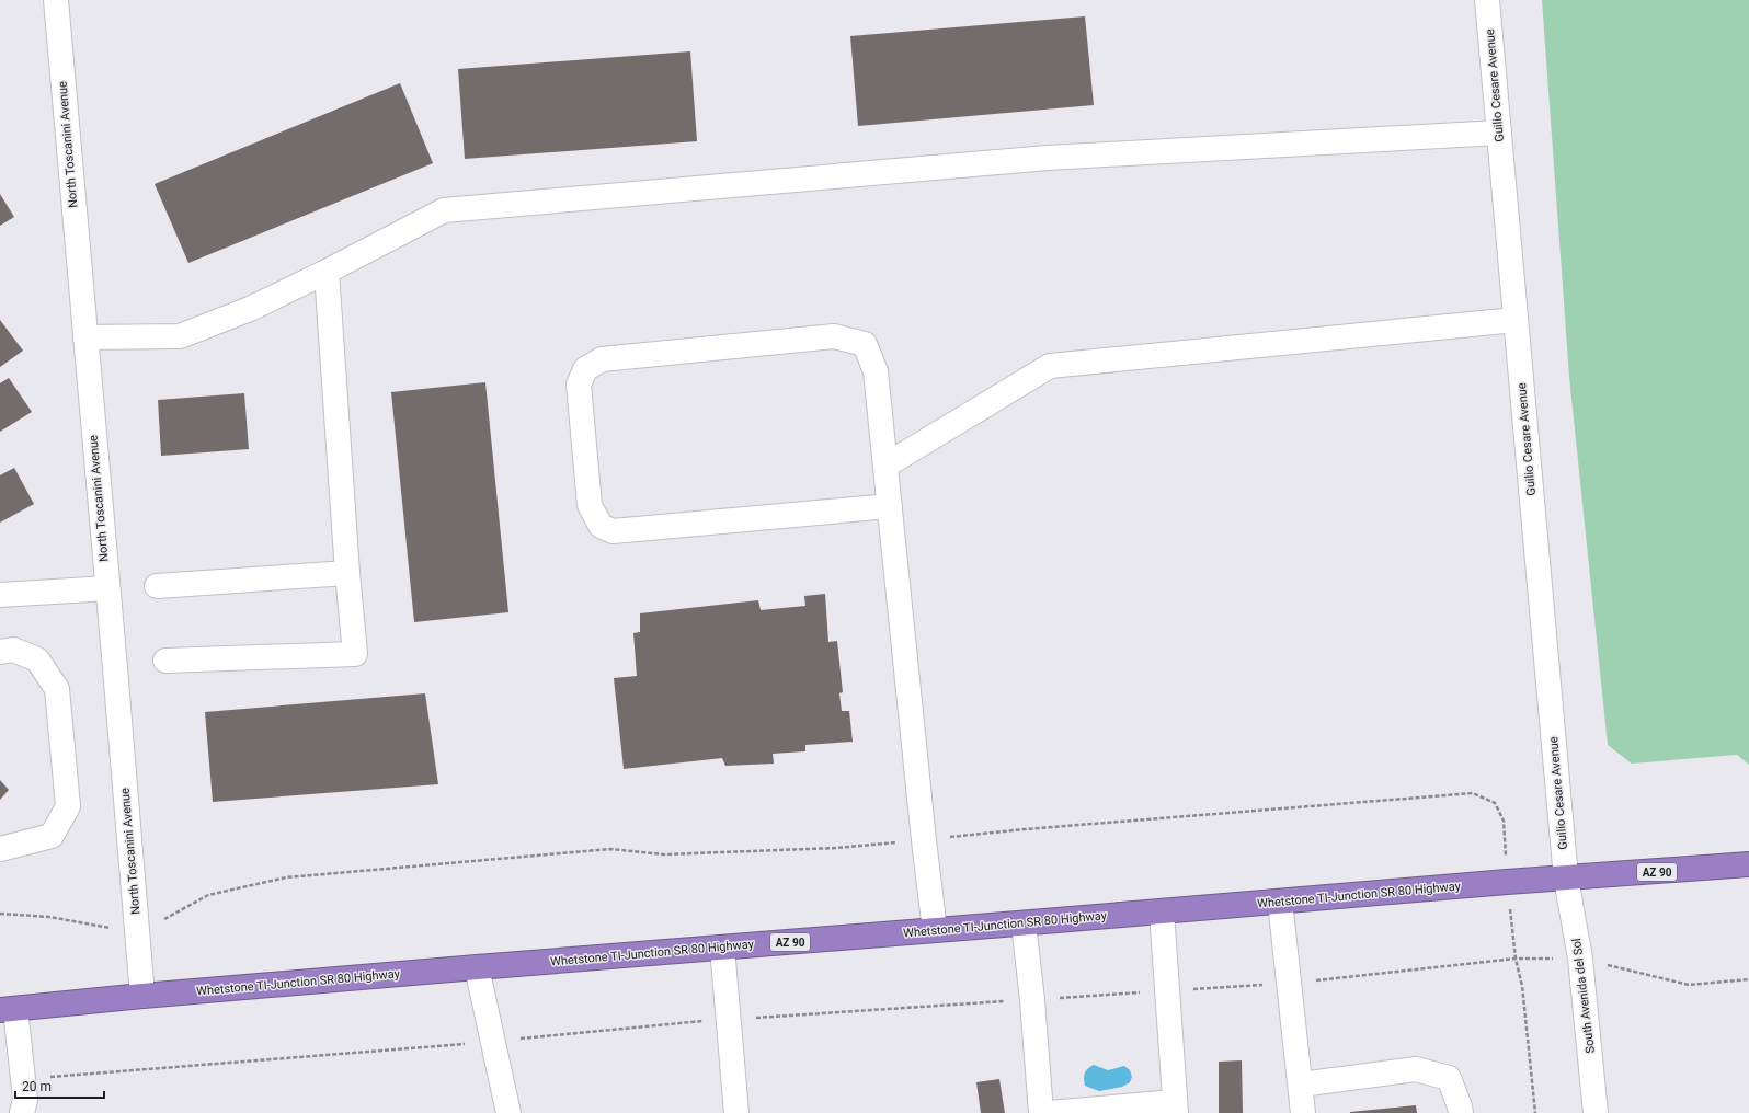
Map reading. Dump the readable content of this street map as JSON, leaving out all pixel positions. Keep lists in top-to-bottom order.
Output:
{
  "streets": {
    "highway": ["AZ 90", "Whetstone TI-Junction SR 80 Highway"],
    "street": ["Guilio Cesare Avenue", "North Toscanini Avenue", "South Avenida del Sol"]
  },
  "crossings": [
    ["Guilio Cesare Avenue", "AZ 90"],
    ["Guilio Cesare Avenue", "Whetstone TI-Junction SR 80 Highway"],
    ["Guilio Cesare Avenue", "South Avenida del Sol"],
    ["North Toscanini Avenue", "Whetstone TI-Junction SR 80 Highway"],
    ["AZ 90", "Whetstone TI-Junction SR 80 Highway"],
    ["AZ 90", "South Avenida del Sol"],
    ["Whetstone TI-Junction SR 80 Highway", "South Avenida del Sol"]
  ],
  "scale_bar": "20 m"
}
